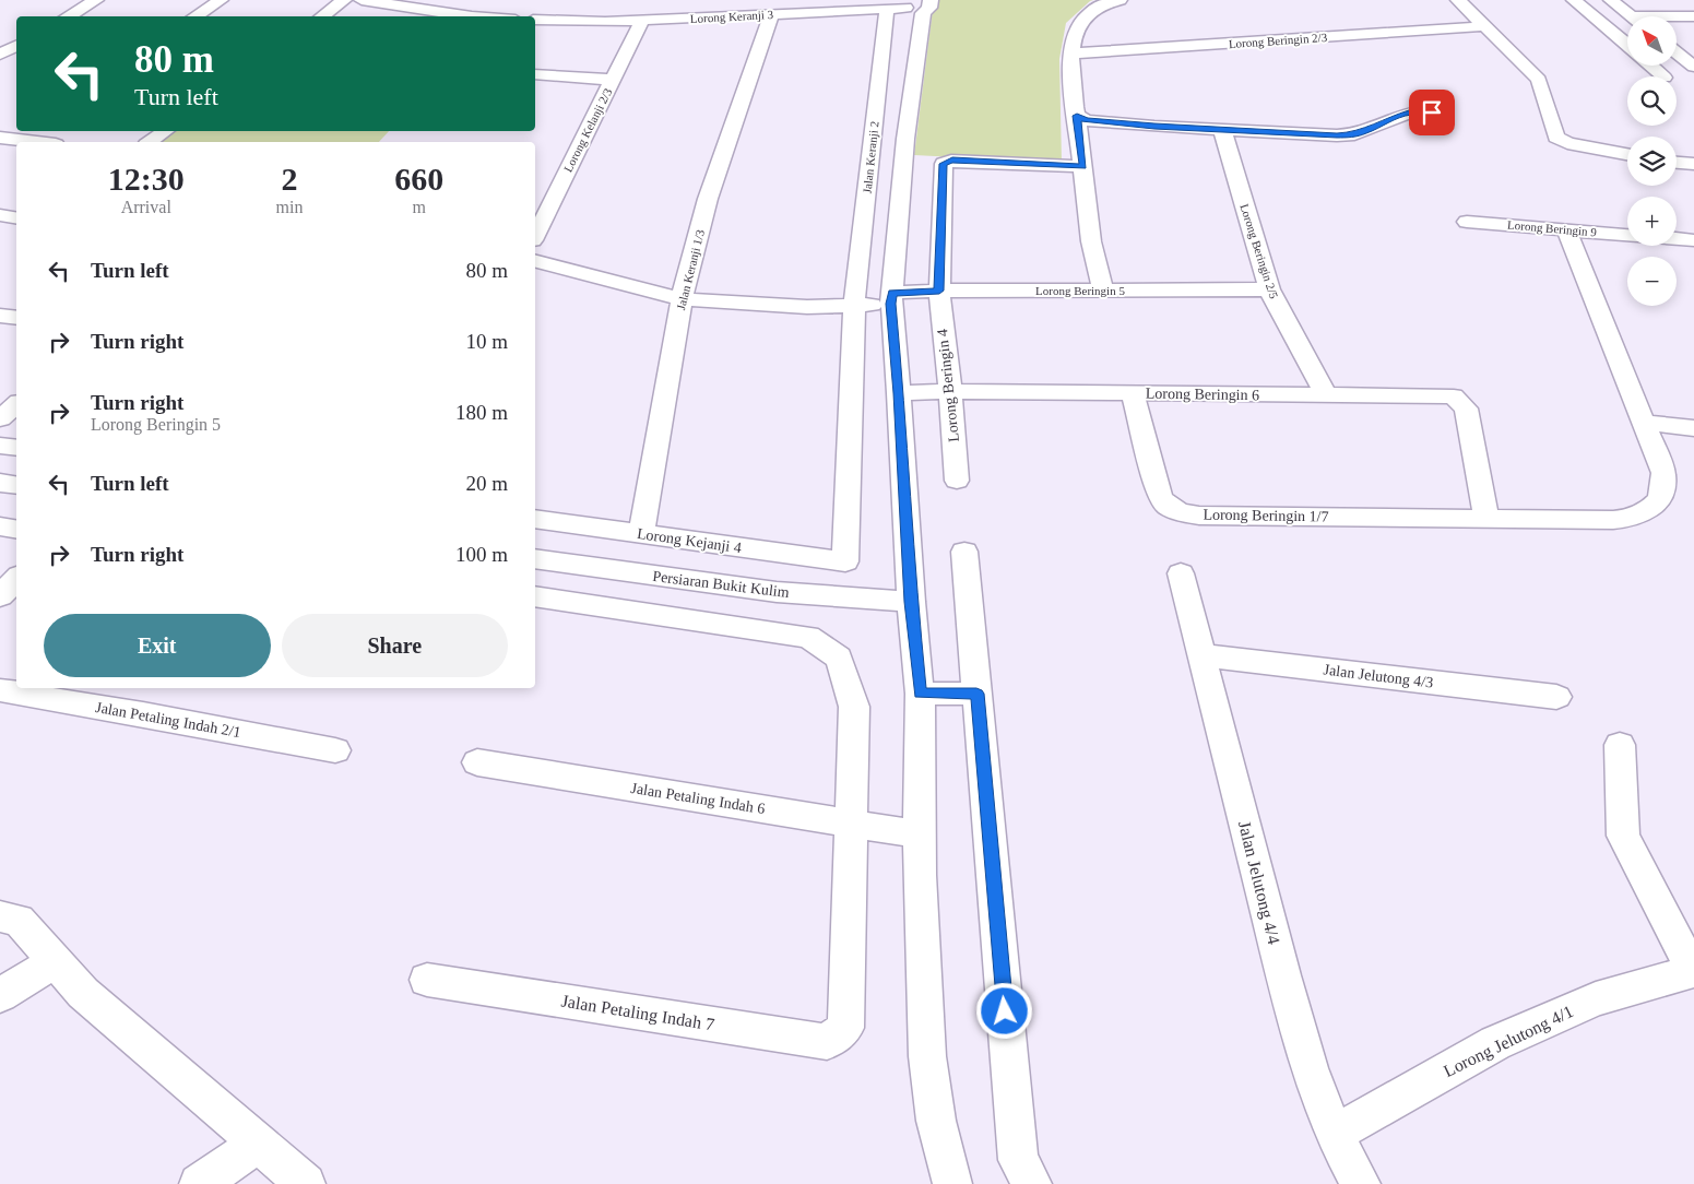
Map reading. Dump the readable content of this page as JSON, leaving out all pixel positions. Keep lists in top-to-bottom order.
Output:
{
  "streets": {
    "street": [
      "Lorong Keranji 3",
      "Lorong Beringin 2/3",
      "Lorong Kelanji 2/3",
      "Jalan Keranji 2",
      "Lorong Beringin 9",
      "Lorong Beringin 2/5",
      "Jalan Keranji 1/3",
      "Lorong Beringin 5",
      "Lorong Beringin 4",
      "Lorong Beringin 6",
      "Lorong Beringin 1/7",
      "Lorong Kejanji 4",
      "Persiaran Bukit Kulim",
      "Jalan Jelutong 4/3",
      "Jalan Petaling Indah 2/1",
      "Jalan Petaling Indah 6",
      "Jalan Jelutong 4/4",
      "Jalan Petaling Indah 7",
      "Lorong Jelutong 4/1"
    ]
  },
  "crossings": [
    ["Lorong Keranji 3", "Lorong Kelanji 2/3"],
    ["Lorong Keranji 3", "Jalan Keranji 2"],
    ["Lorong Keranji 3", "Jalan Keranji 1/3"],
    ["Jalan Keranji 2", "Lorong Beringin 5"],
    ["Jalan Keranji 2", "Lorong Kejanji 4"],
    ["Lorong Beringin 9", "Lorong Beringin 1/7"],
    ["Lorong Beringin 2/5", "Lorong Beringin 5"],
    ["Lorong Beringin 2/5", "Lorong Beringin 6"],
    ["Jalan Keranji 1/3", "Lorong Beringin 5"],
    ["Jalan Keranji 1/3", "Lorong Kejanji 4"],
    ["Lorong Beringin 5", "Lorong Beringin 4"],
    ["Lorong Beringin 4", "Lorong Beringin 6"],
    ["Lorong Beringin 6", "Lorong Beringin 1/7"],
    ["Jalan Jelutong 4/3", "Jalan Jelutong 4/4"],
    ["Jalan Petaling Indah 6", "Jalan Petaling Indah 7"],
    ["Jalan Jelutong 4/4", "Lorong Jelutong 4/1"]
  ],
  "north": "top left",
  "page": {
    "map_buttons": ["+", "−"],
    "turn": ["80 m", "Turn left"],
    "eta": [
      "12:30",
      "Arrival",
      "2",
      "min",
      "660",
      "m"
    ],
    "list": [
      {
        "name": "Turn left",
        "value": "80 m"
      },
      {
        "name": "Turn right",
        "value": "10 m"
      },
      {
        "name": "Turn right",
        "note": "Lorong Beringin 5",
        "value": "180 m"
      },
      {
        "name": "Turn left",
        "value": "20 m"
      },
      {
        "name": "Turn right",
        "value": "100 m"
      }
    ],
    "buttons": ["Exit", "Share"]
  }
}
